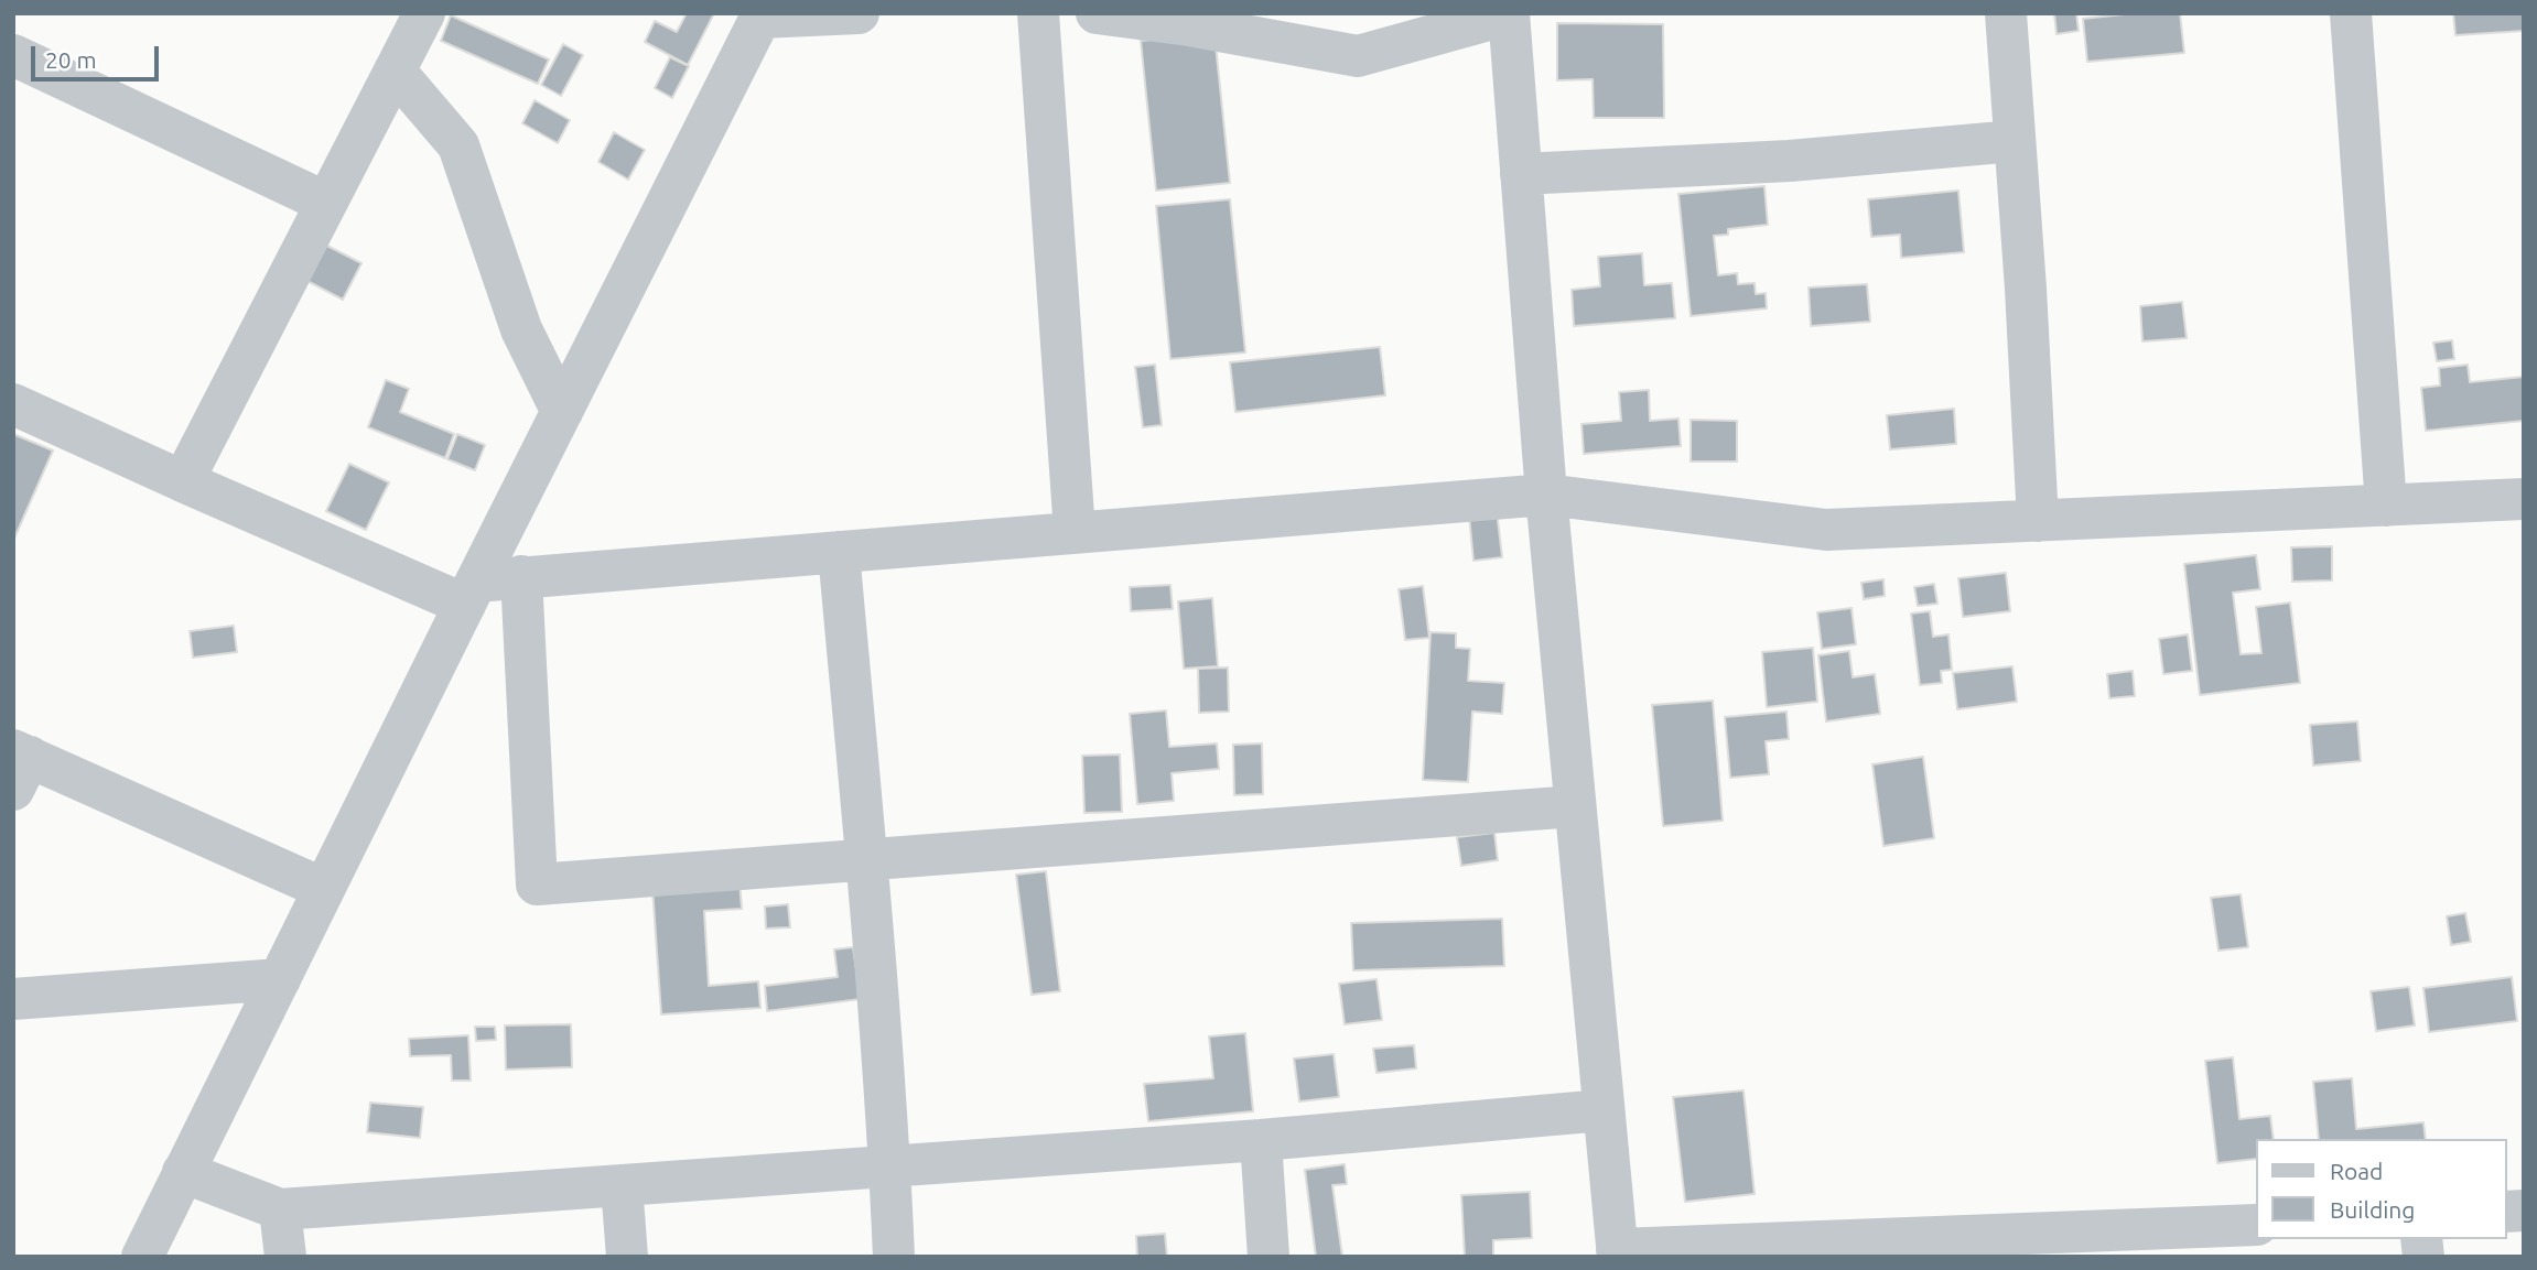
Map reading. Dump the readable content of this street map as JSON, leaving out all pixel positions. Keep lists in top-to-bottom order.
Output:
{
  "legend": ["Road", "Building"],
  "scale_bar": "20 m"
}
